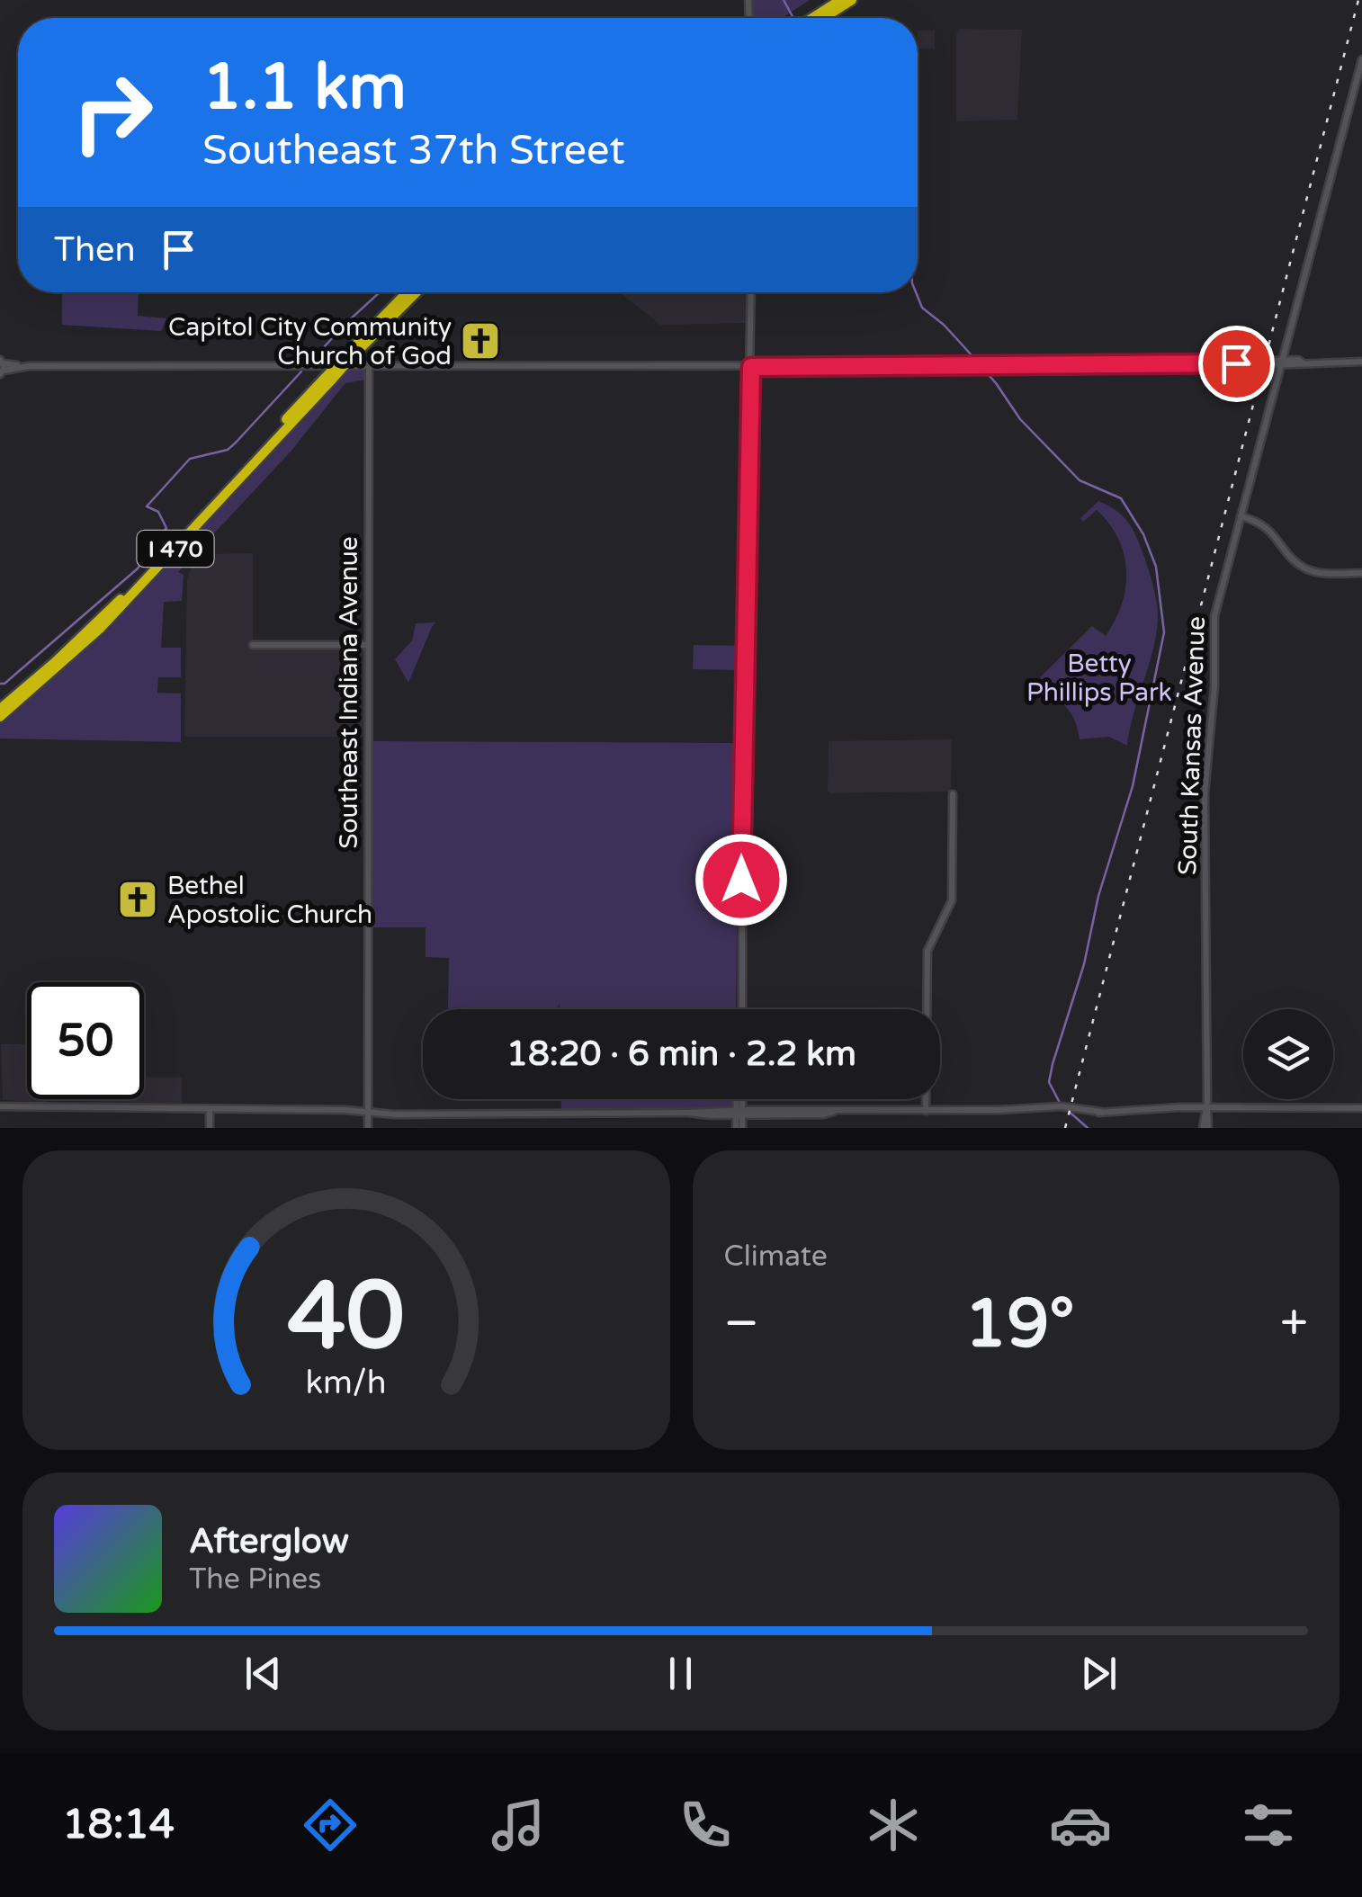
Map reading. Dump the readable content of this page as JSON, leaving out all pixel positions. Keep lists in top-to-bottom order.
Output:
{
  "streets": {
    "highway": ["I 470"],
    "main road": ["Southeast Indiana Avenue", "South Kansas Avenue"]
  },
  "parks": ["Betty Phillips Park"],
  "places": {
    "church": ["Capitol City Community Church of God", "Bethel Apostolic Church"]
  },
  "page": {
    "turn": ["1.1 km", "Southeast 37th Street"],
    "then": "Then",
    "limit": "50",
    "trip": "18:20 · 6 min · 2.2 km",
    "tile": "Climate",
    "heat": ["−", "19°", "+"],
    "song": ["Afterglow", "The Pines"],
    "tabs": "18:14",
    "gauge": ["40", "km/h"]
  }
}
